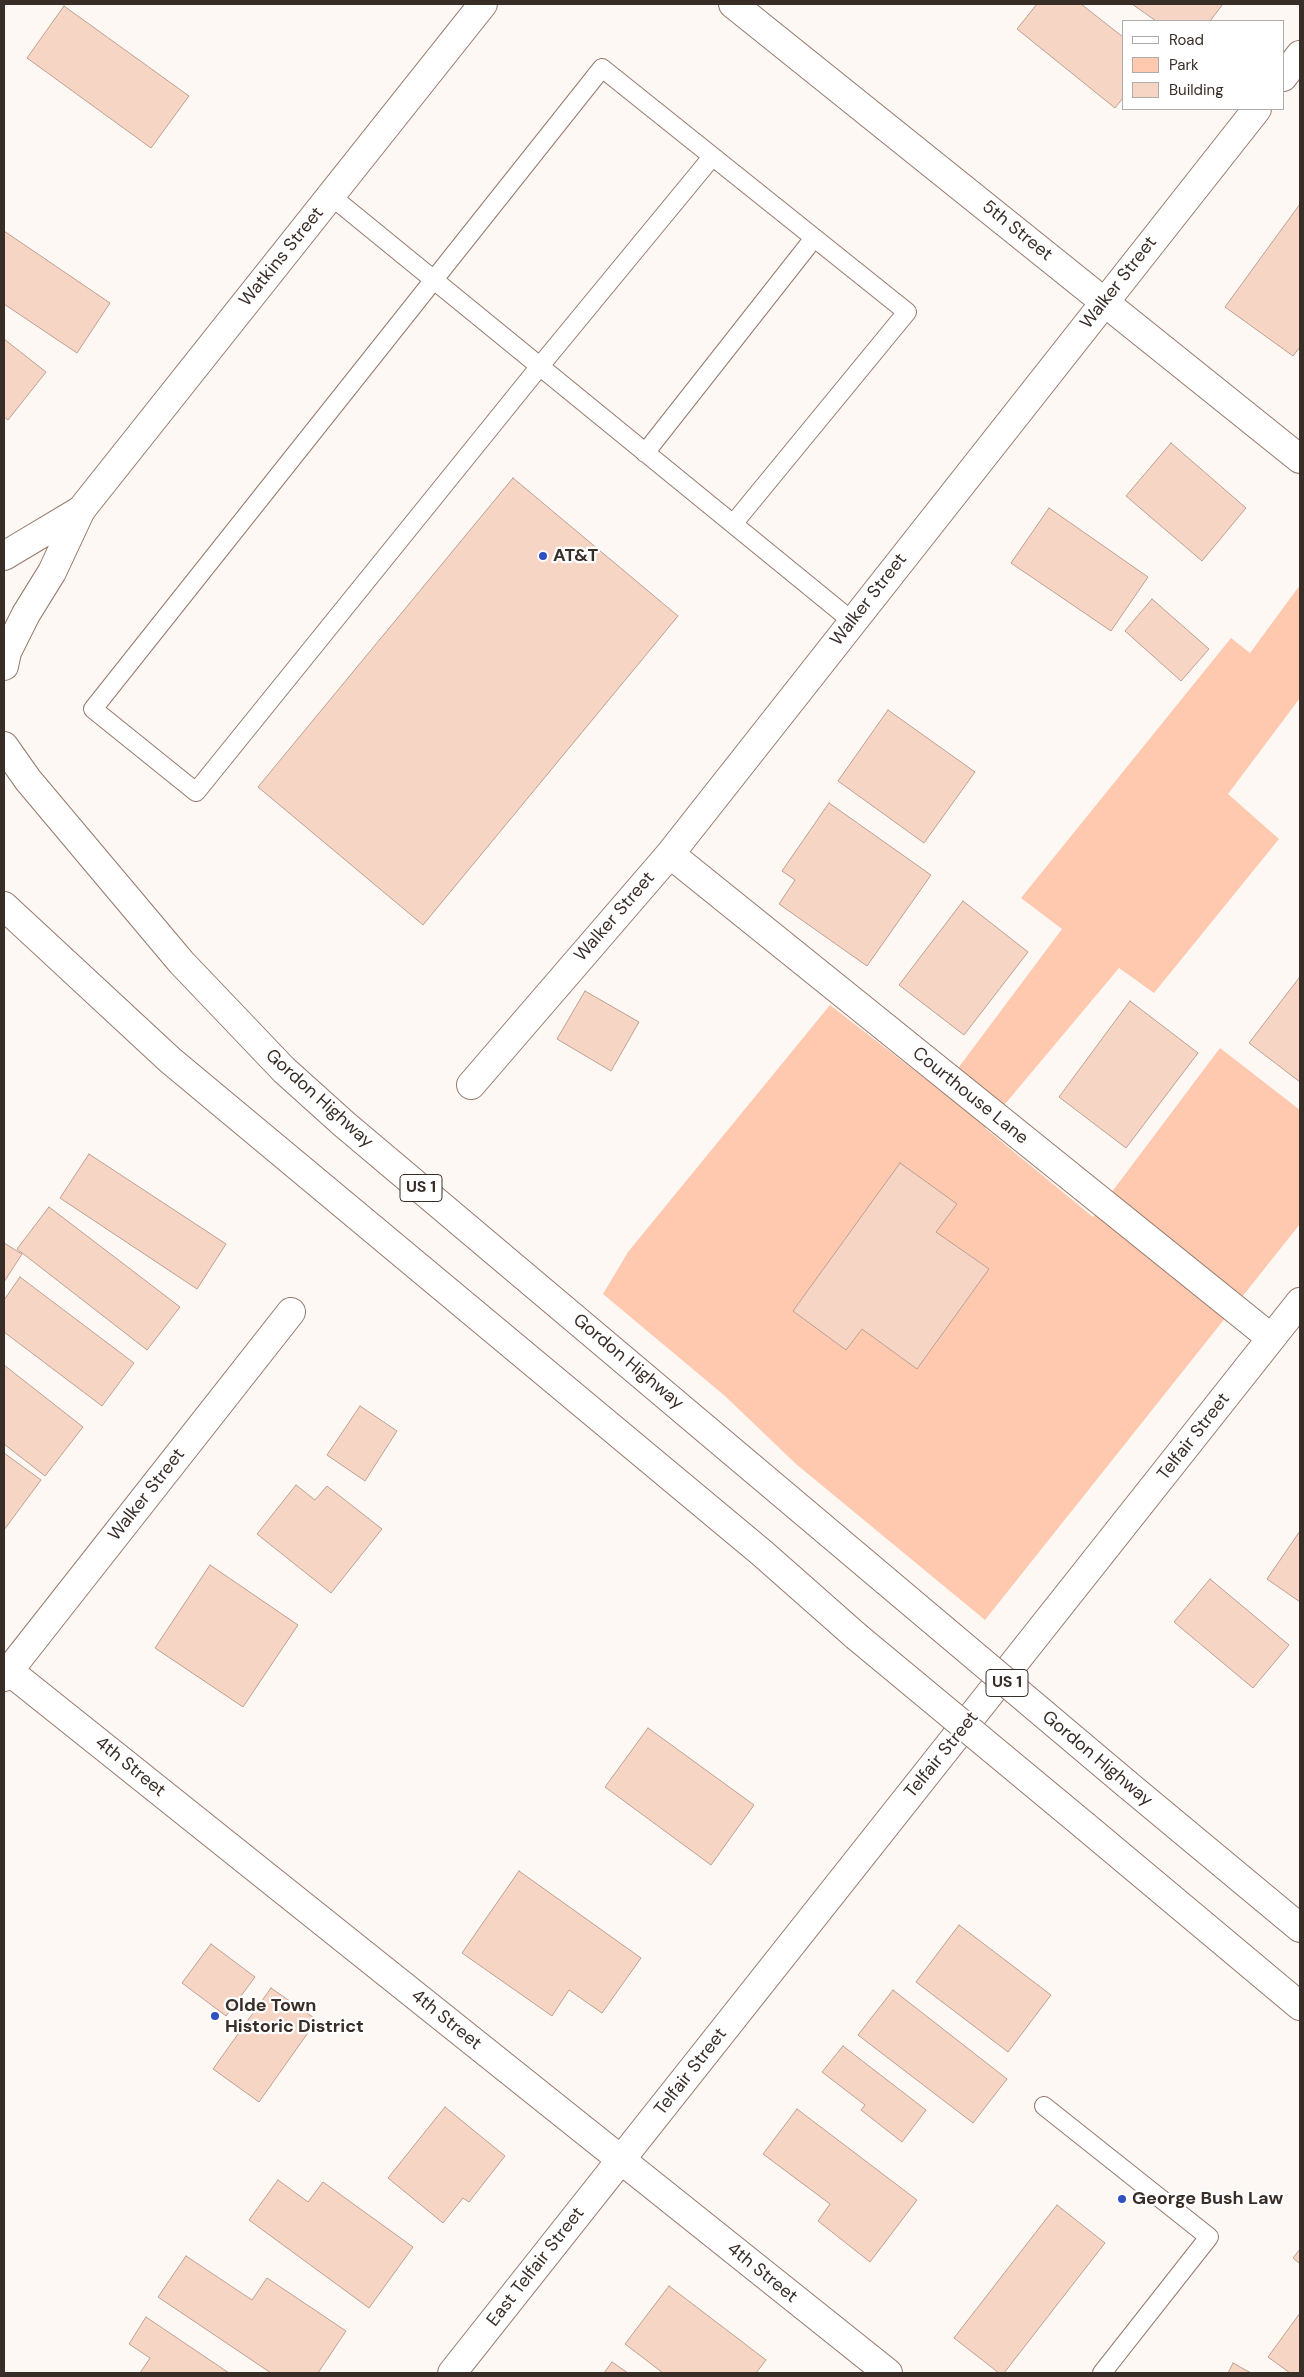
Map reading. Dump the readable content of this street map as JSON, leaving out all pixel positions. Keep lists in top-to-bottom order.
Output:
{
  "streets": {
    "main road": [
      "5th Street",
      "Watkins Street",
      "Walker Street",
      "Courthouse Lane",
      "Gordon Highway",
      "US 1",
      "Telfair Street",
      "4th Street",
      "East Telfair Street"
    ]
  },
  "crossings": [
    ["5th Street", "Walker Street"],
    ["Walker Street", "Courthouse Lane"],
    ["Walker Street", "4th Street"],
    ["Courthouse Lane", "Telfair Street"],
    ["Telfair Street", "4th Street"],
    ["Telfair Street", "East Telfair Street"],
    ["4th Street", "East Telfair Street"]
  ],
  "places": ["AT&T", "Olde Town Historic District", "George Bush Law"],
  "legend": ["Road", "Park", "Building"]
}
